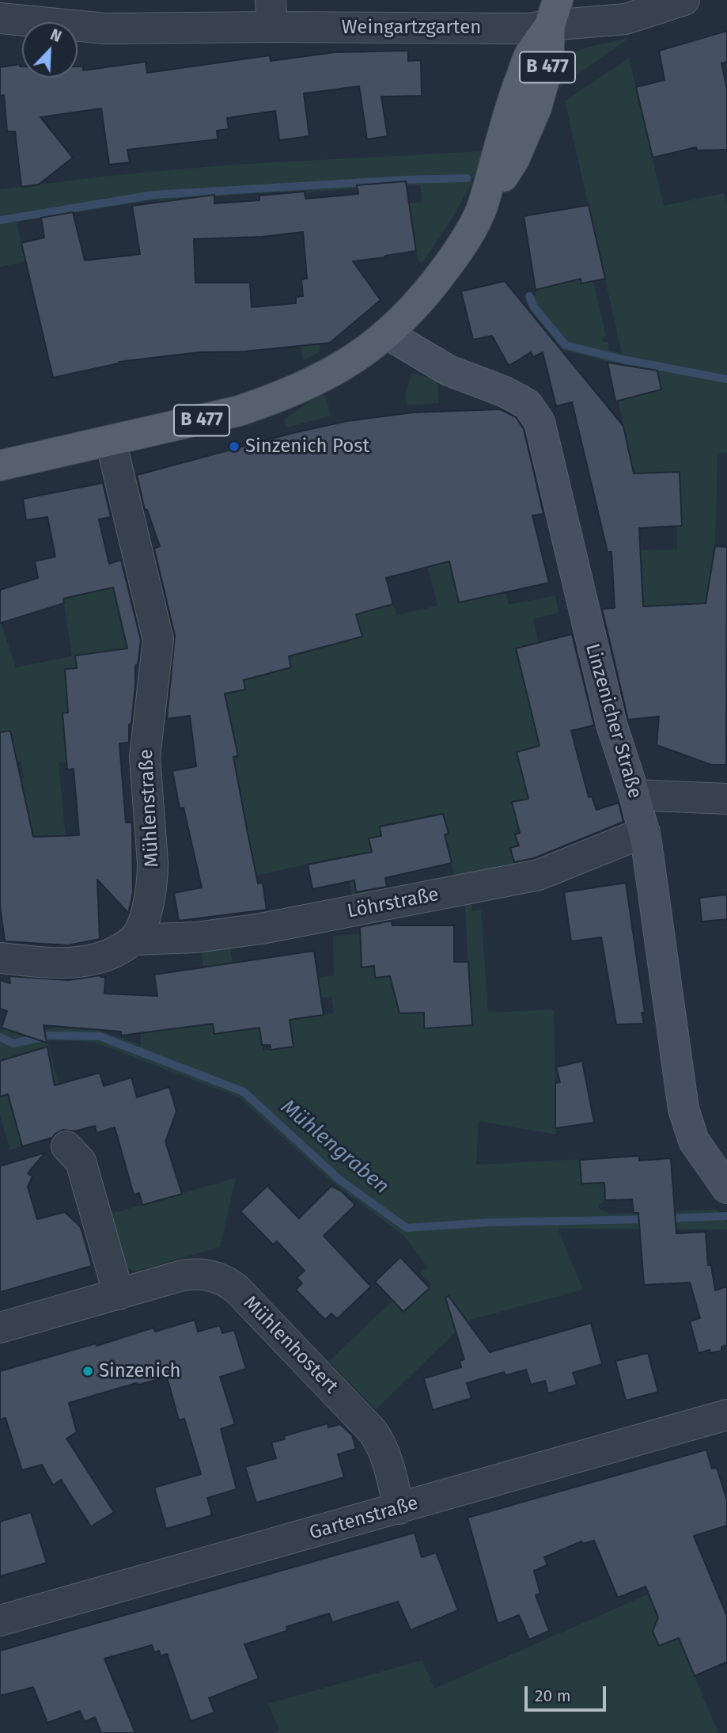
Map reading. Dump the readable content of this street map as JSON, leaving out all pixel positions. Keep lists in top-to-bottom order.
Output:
{
  "streets": {
    "main road": ["B 477", "Linzenicher Straße"],
    "street": [
      "Weingartzgarten",
      "Mühlenstraße",
      "Löhrstraße",
      "Mühlenhostert",
      "Gartenstraße"
    ]
  },
  "crossings": [
    ["Weingartzgarten", "B 477"],
    ["B 477", "Linzenicher Straße"],
    ["B 477", "Mühlenstraße"],
    ["Linzenicher Straße", "Löhrstraße"],
    ["Mühlenstraße", "Löhrstraße"],
    ["Mühlenhostert", "Gartenstraße"]
  ],
  "water": ["Mühlengraben"],
  "places": ["Sinzenich Post", "Sinzenich"],
  "scale_bar": "20 m",
  "north": "top right"
}
